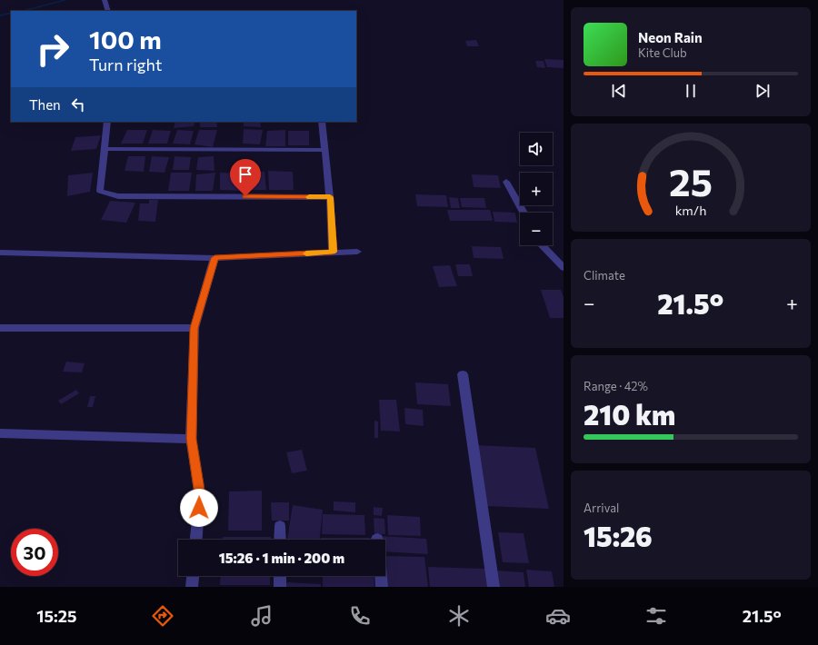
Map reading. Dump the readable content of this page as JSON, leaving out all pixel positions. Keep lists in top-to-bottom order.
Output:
{
  "page": {
    "turn": ["100 m", "Turn right"],
    "song": ["Neon Rain", "Kite Club"],
    "then": "Then",
    "map_buttons": ["+", "−"],
    "tile": [
      "Climate",
      ["Range · 42%", "210 km"],
      ["Arrival", "15:26"]
    ],
    "heat": ["−", "21.5°", "+"],
    "limit": "30",
    "trip": "15:26 · 1 min · 200 m",
    "tabs": ["15:25", "21.5°"],
    "gauge": ["25", "km/h"]
  }
}
